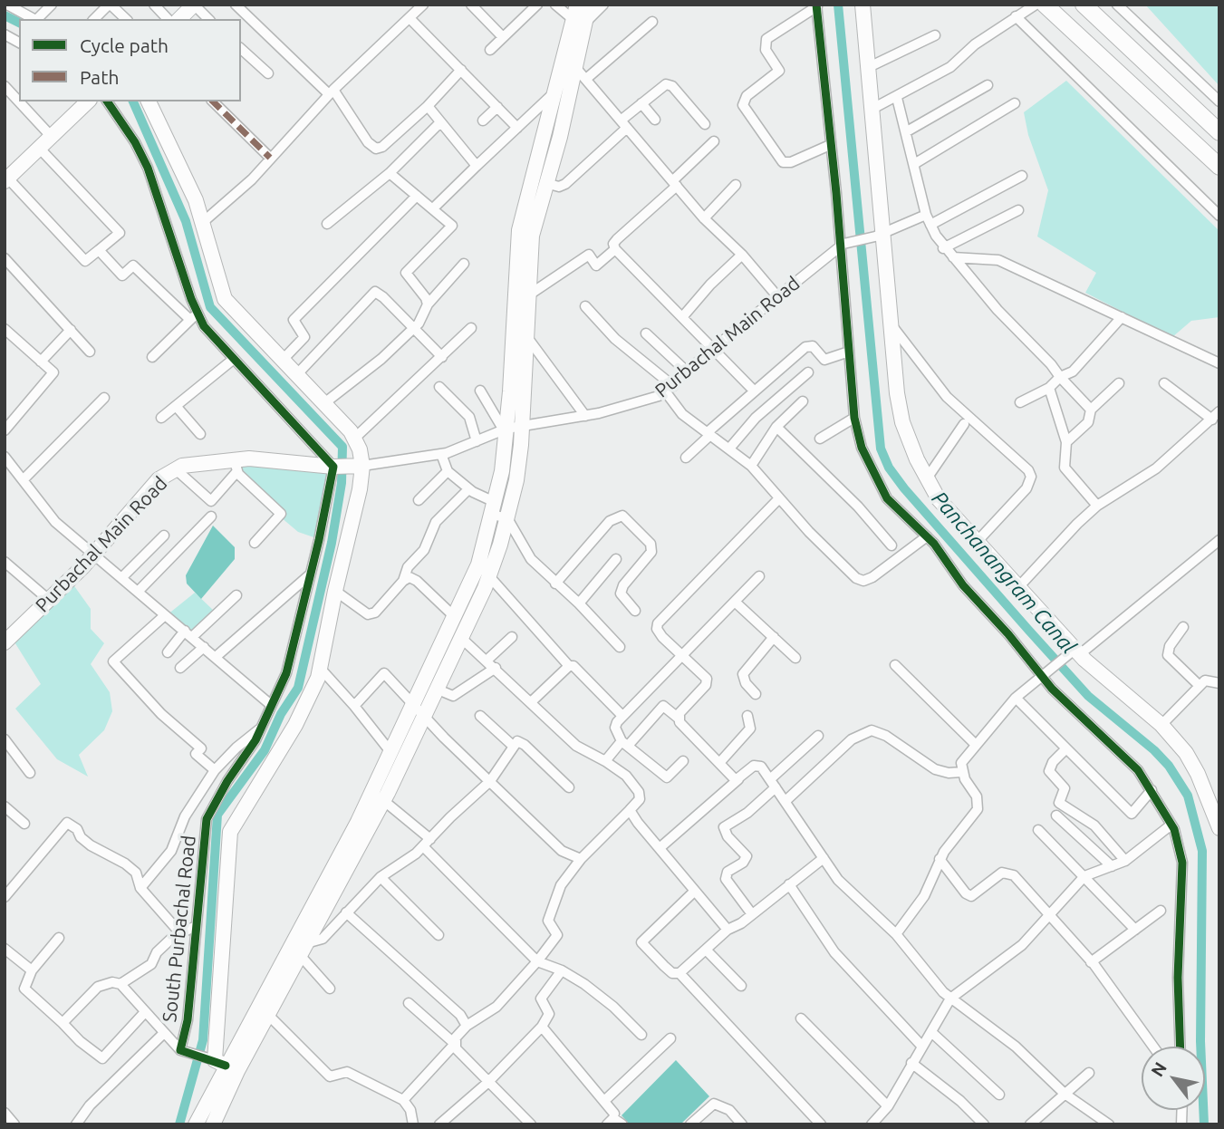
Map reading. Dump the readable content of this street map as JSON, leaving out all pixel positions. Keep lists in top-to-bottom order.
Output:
{
  "streets": {
    "street": ["Purbachal Main Road", "South Purbachal Road"]
  },
  "crossings": [
    ["Purbachal Main Road", "South Purbachal Road"]
  ],
  "water": ["Panchanangram Canal"],
  "legend": ["Cycle path", "Path"],
  "north": "top left"
}
